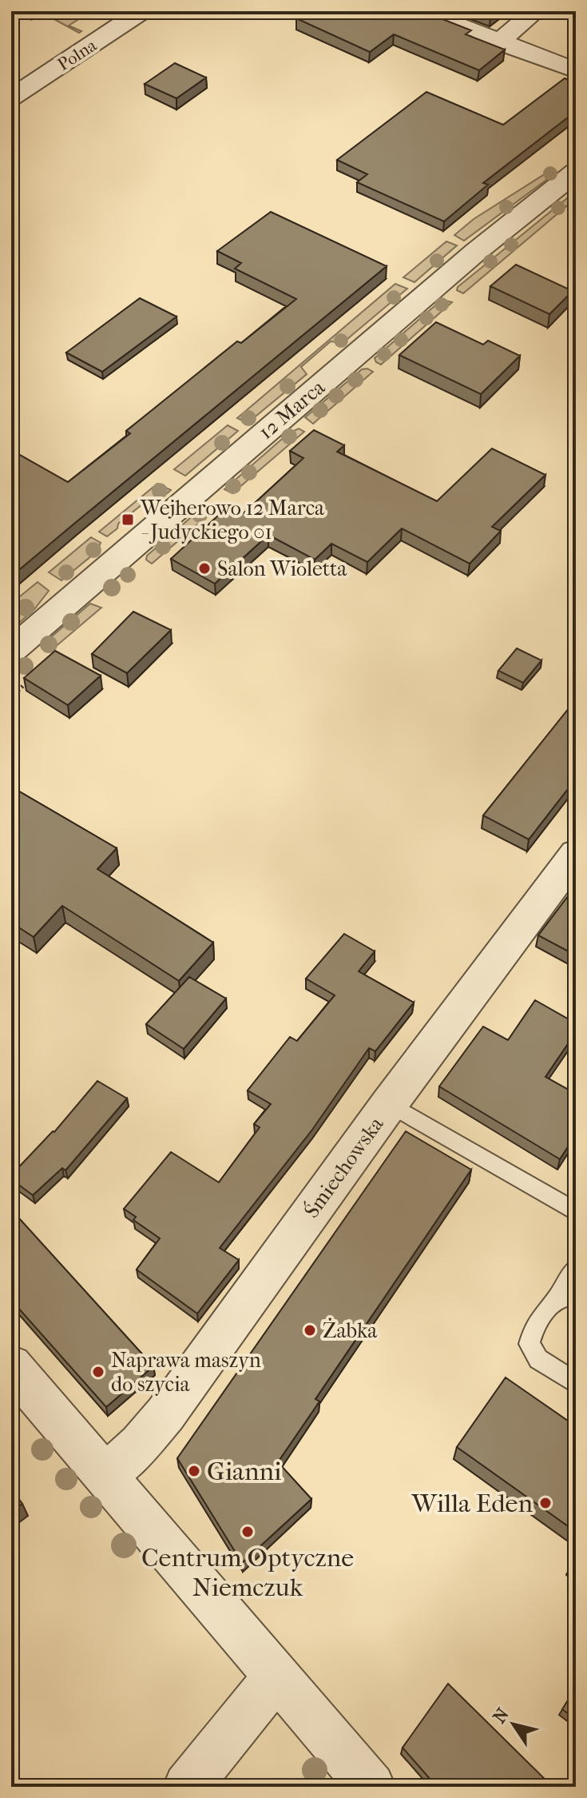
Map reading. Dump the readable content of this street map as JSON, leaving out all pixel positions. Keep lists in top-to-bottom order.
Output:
{
  "streets": {
    "street": ["Polna", "12 Marca", "Śmiechowska"]
  },
  "places": {
    "transit": ["Wejherowo 12 Marca - Judyckiego 01"],
    "other": [
      "Salon Wioletta",
      "Żabka",
      "Naprawa maszyn do szycia",
      "Gianni",
      "Willa Eden",
      "Centrum Optyczne Niemczuk"
    ]
  },
  "north": "top left"
}
